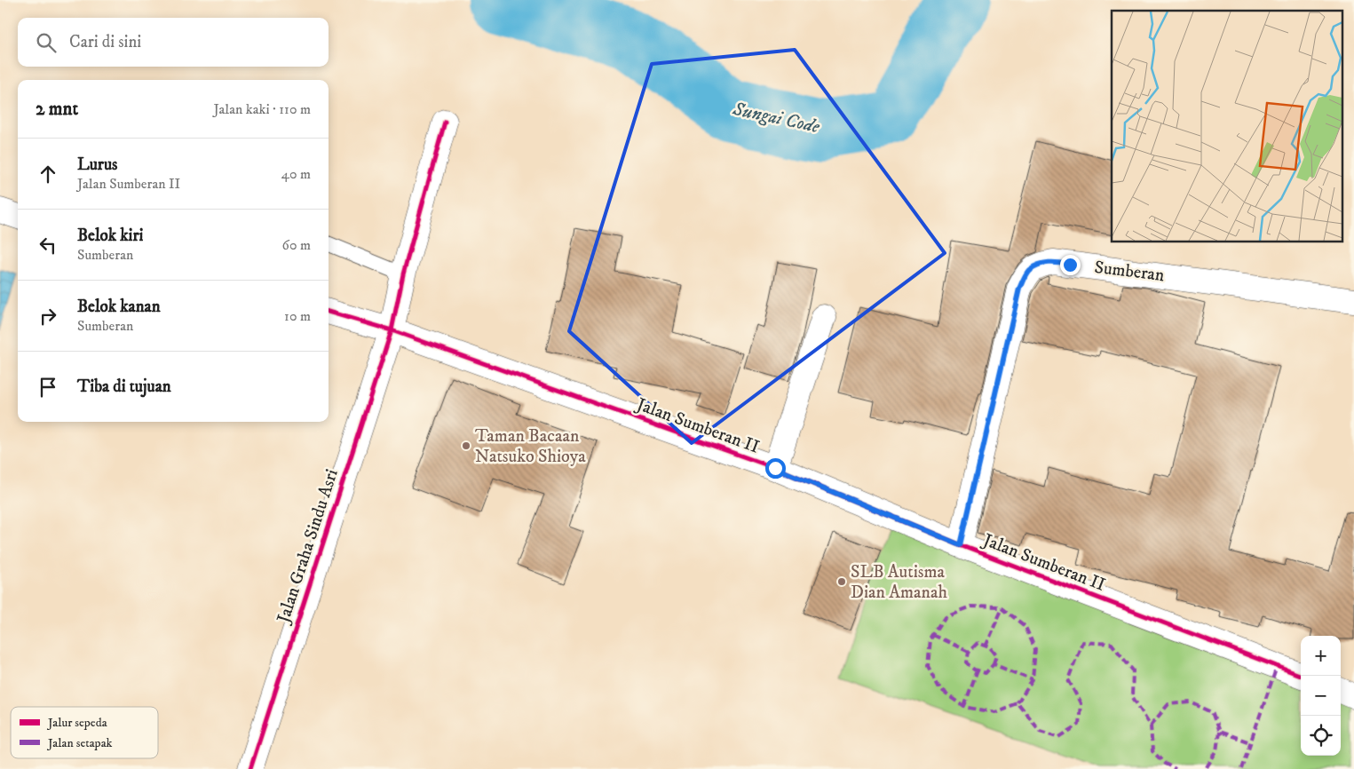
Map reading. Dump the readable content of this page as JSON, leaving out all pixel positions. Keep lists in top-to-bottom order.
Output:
{
  "streets": {
    "street": ["Sumberan", "Jalan Sumberan II", "Jalan Graha Sindu Asri"]
  },
  "crossings": [
    ["Sumberan", "Jalan Sumberan II"],
    ["Jalan Sumberan II", "Jalan Graha Sindu Asri"]
  ],
  "water": ["Sungai Code"],
  "places": ["Taman Bacaan Natsuko Shioya", "SLB Autisma Dian Amanah"],
  "legend": ["Jalur sepeda", "Jalan setapak"],
  "page": {
    "search": "Cari di sini",
    "heading": ["2 mnt", "Jalan kaki · 110 m"],
    "list": [
      ["Lurus", "Jalan Sumberan II", "40 m"],
      ["Belok kiri", "Sumberan", "60 m"],
      ["Belok kanan", "Sumberan", "10 m"],
      "Tiba di tujuan"
    ],
    "map_buttons": ["+", "−"]
  }
}
